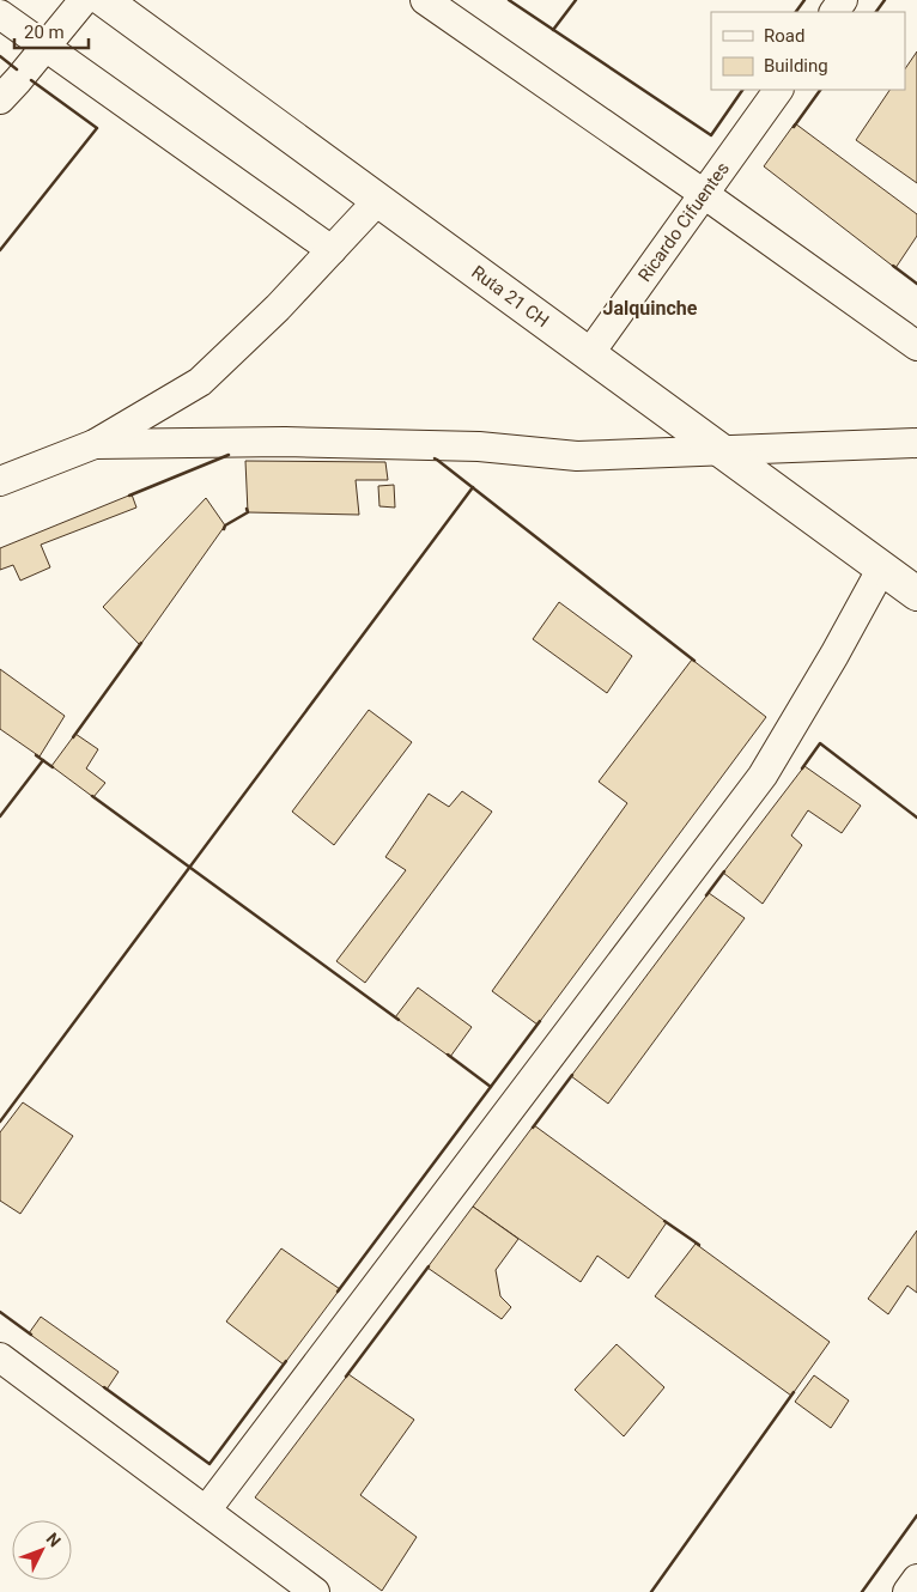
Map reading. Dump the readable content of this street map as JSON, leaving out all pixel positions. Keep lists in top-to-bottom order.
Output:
{
  "streets": {
    "highway": ["Ruta 21 CH"],
    "street": ["Ricardo Cifuentes"]
  },
  "crossings": [
    ["Ricardo Cifuentes", "Ruta 21 CH"]
  ],
  "districts": ["Jalquinche"],
  "legend": ["Road", "Building"],
  "scale_bar": "20 m",
  "north": "top right"
}
